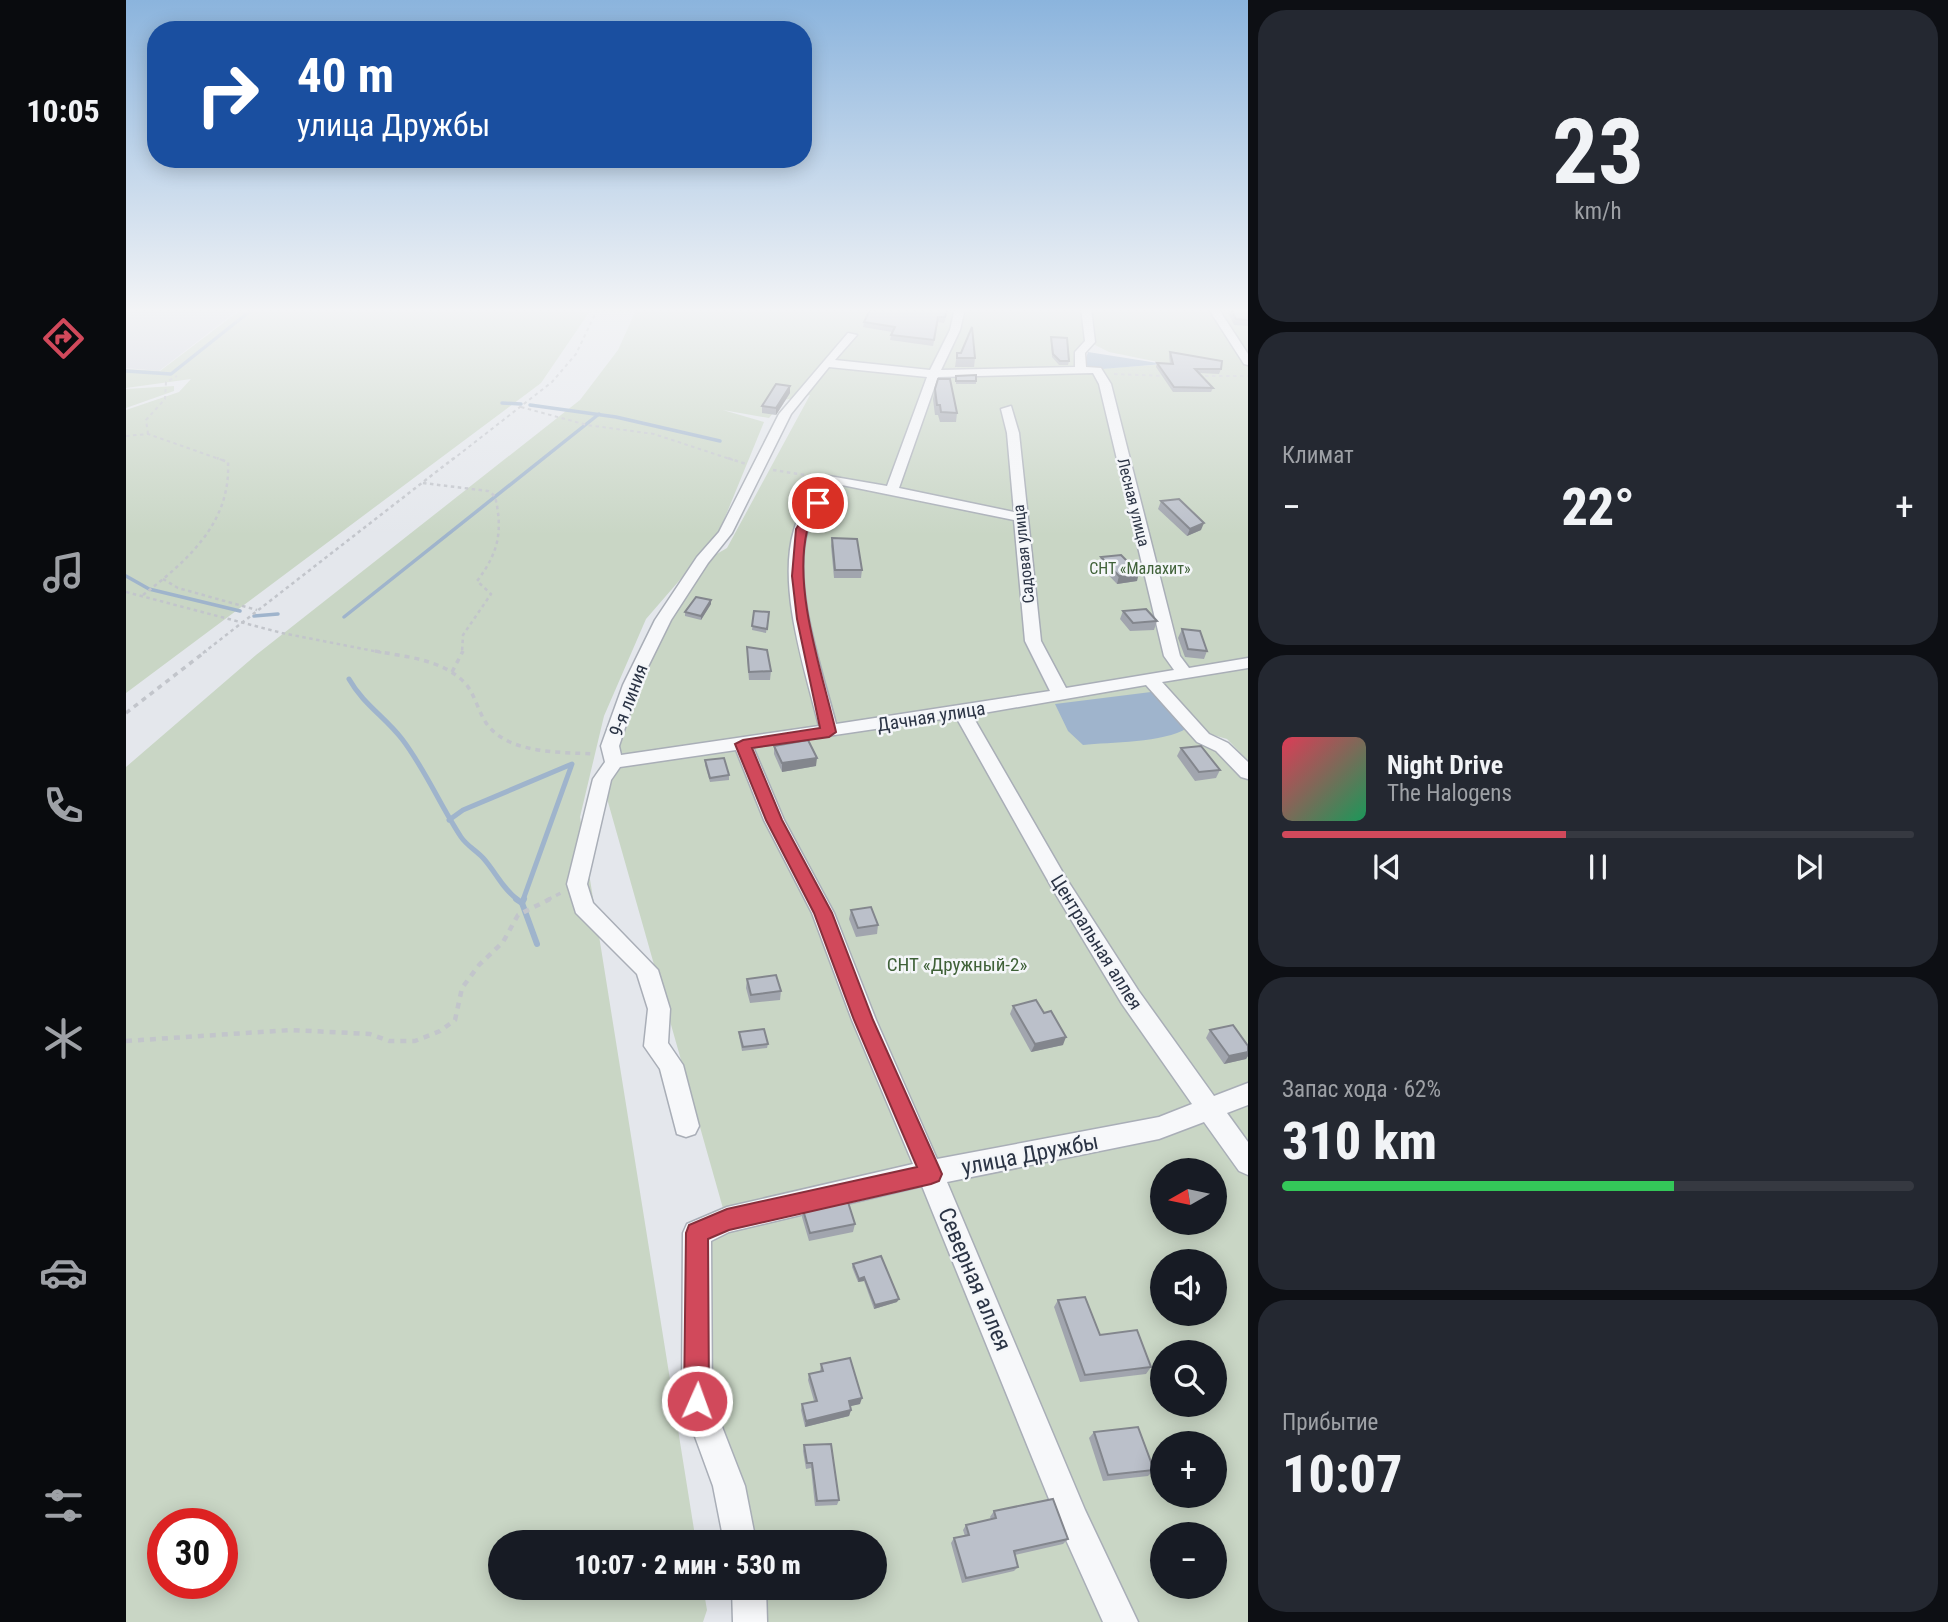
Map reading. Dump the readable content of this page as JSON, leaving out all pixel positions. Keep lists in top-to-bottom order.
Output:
{
  "streets": {
    "street": [
      "Лесная улица",
      "Садовая улица",
      "9-я линия",
      "Дачная улица",
      "Центральная аллея",
      "улица Дружбы",
      "Северная аллея"
    ]
  },
  "crossings": [
    ["Лесная улица", "Дачная улица"],
    ["Садовая улица", "Дачная улица"],
    ["9-я линия", "Дачная улица"],
    ["Дачная улица", "Центральная аллея"],
    ["Дачная улица", "Северная аллея"],
    ["Центральная аллея", "улица Дружбы"],
    ["улица Дружбы", "Северная аллея"]
  ],
  "parks": ["СНТ «Малахит»", "СНТ «Дружный-2»"],
  "north": "left",
  "page": {
    "tabs": "10:05",
    "tile": [
      ["23", "km/h"],
      "Климат",
      ["Запас хода · 62%", "310 km"],
      ["Прибытие", "10:07"]
    ],
    "turn": ["40 m", "улица Дружбы"],
    "heat": ["−", "22°", "+"],
    "song": ["Night Drive", "The Halogens"],
    "map_buttons": ["+", "−"],
    "limit": "30",
    "trip": "10:07 · 2 мин · 530 m"
  }
}
